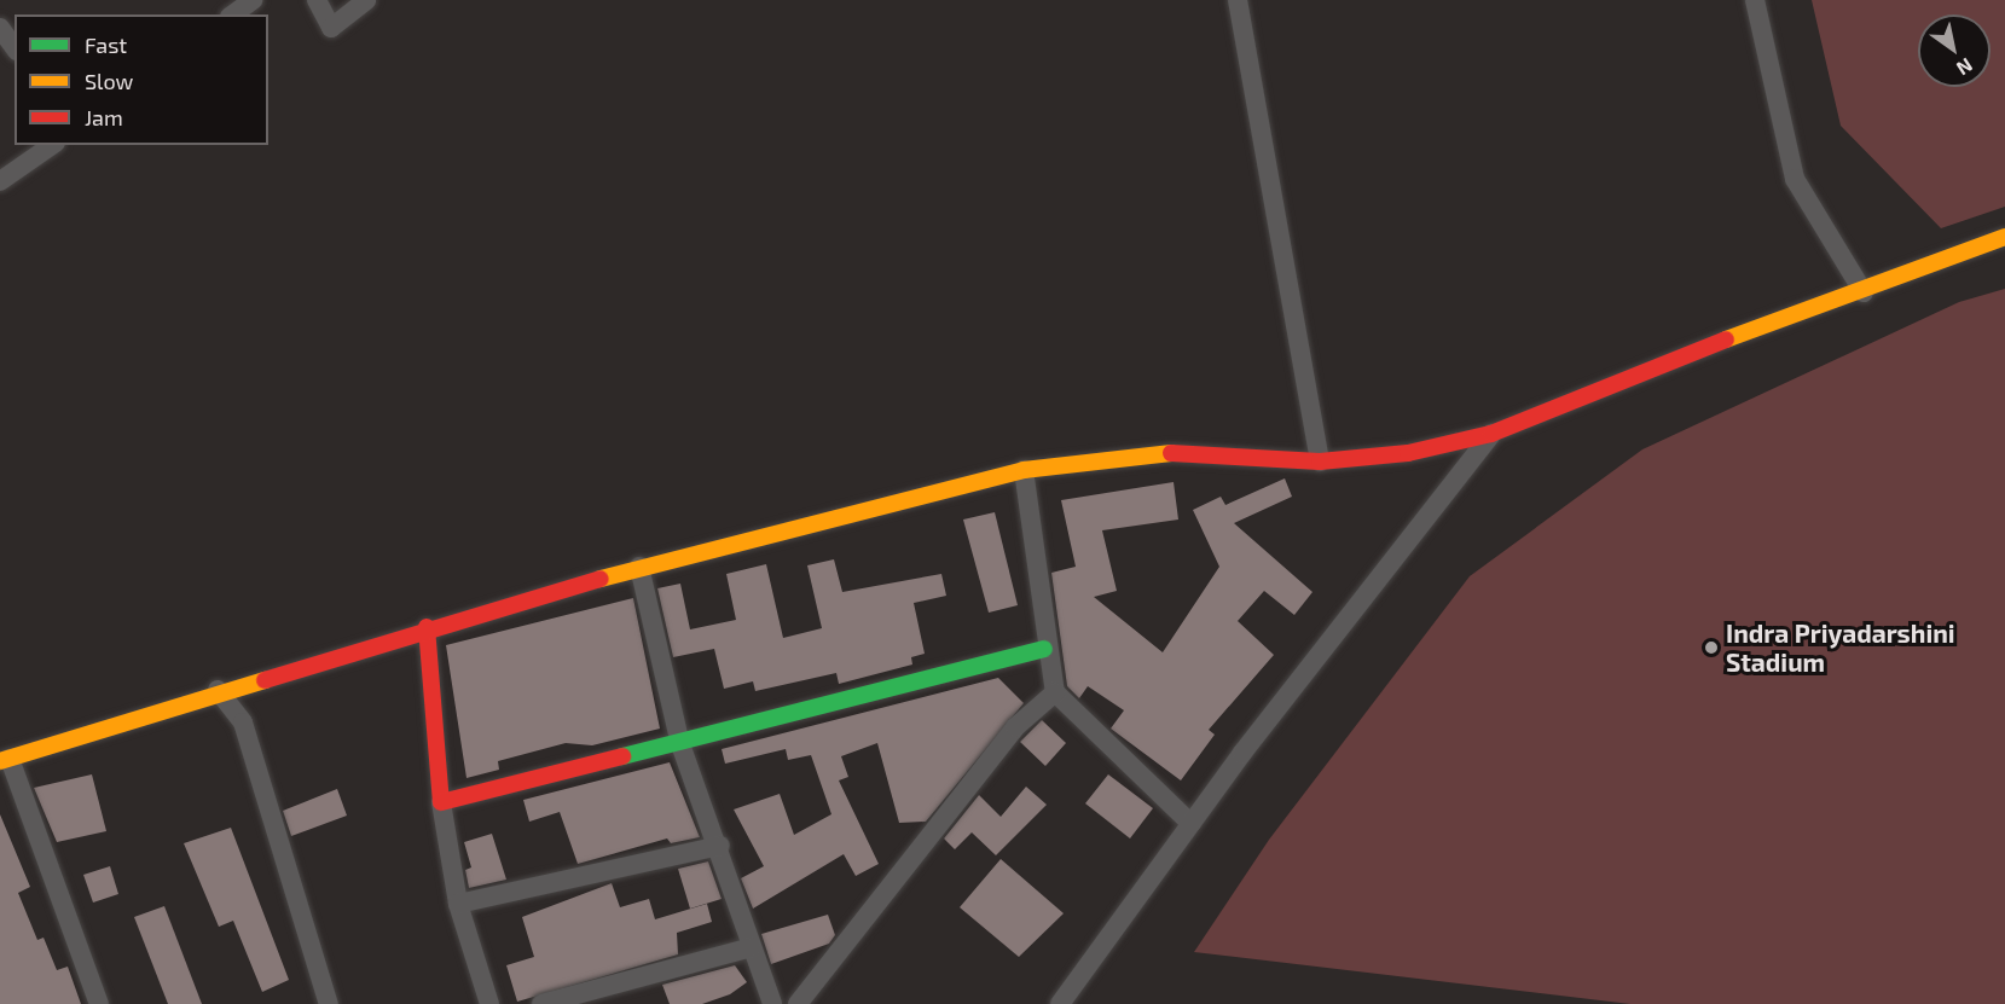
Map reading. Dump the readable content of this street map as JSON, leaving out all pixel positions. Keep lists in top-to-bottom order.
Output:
{
  "places": ["Indra Priyadarshini Stadium"],
  "legend": ["Fast", "Slow", "Jam"],
  "north": "bottom right"
}
